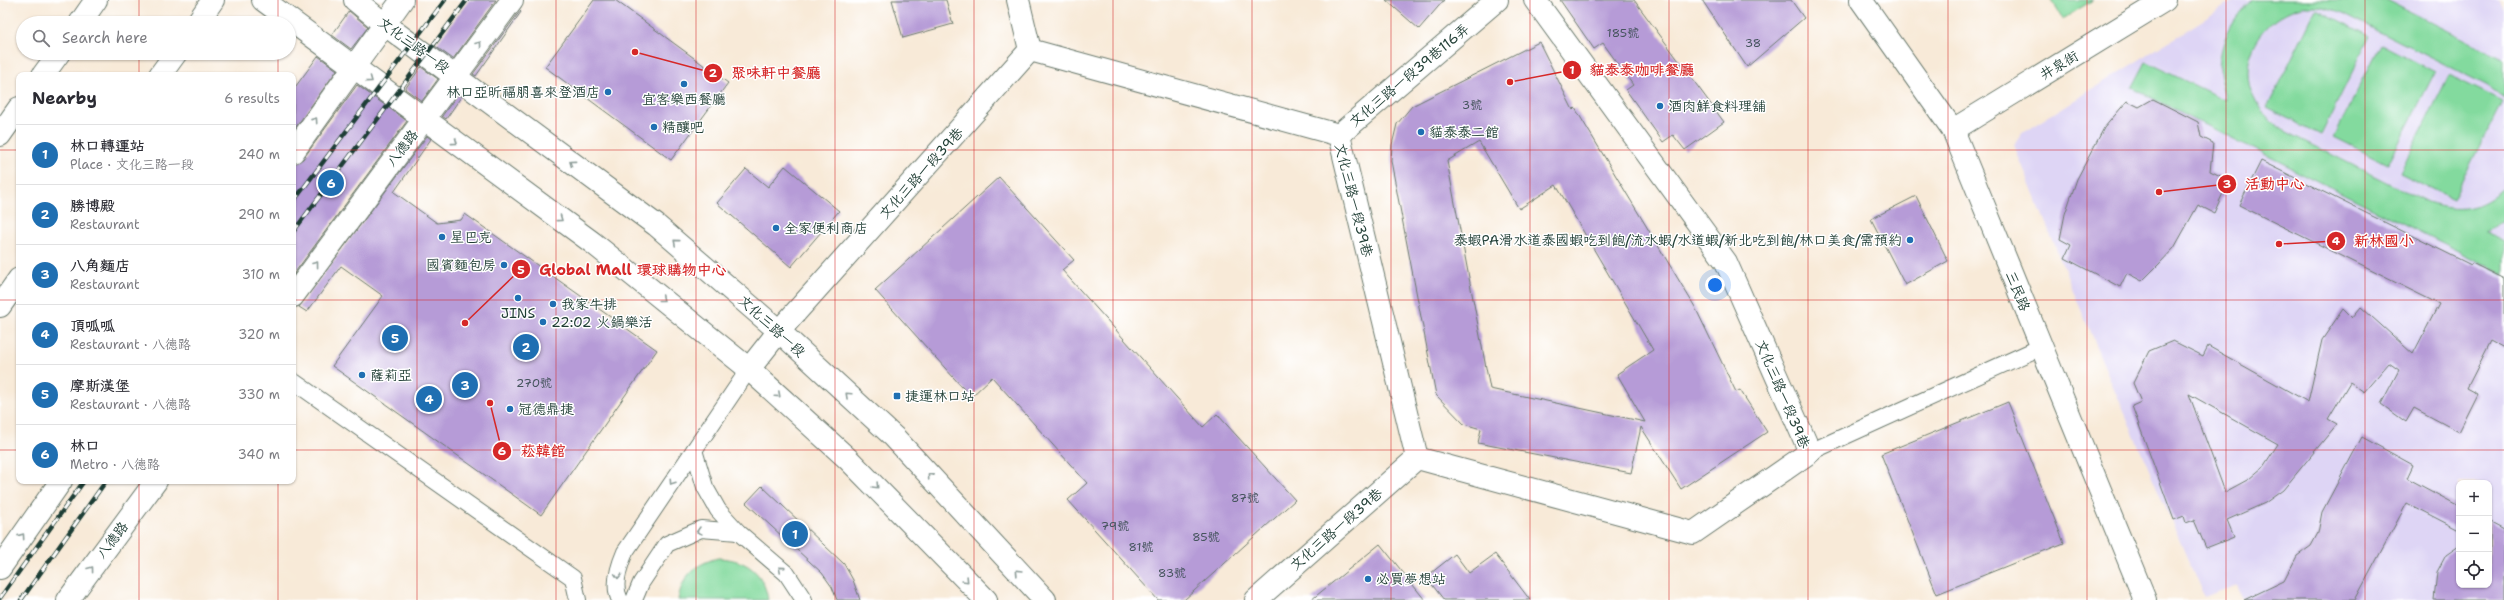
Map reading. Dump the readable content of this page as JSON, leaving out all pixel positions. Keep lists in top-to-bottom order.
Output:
{
  "streets": {
    "main road": [
      "文化三路一段",
      "井泉街",
      "文化三路一段39巷116弄",
      "八德路",
      "文化三路一段39巷",
      "三民路"
    ]
  },
  "crossings": [
    ["文化三路一段", "八德路"],
    ["文化三路一段", "文化三路一段39巷"],
    ["井泉街", "三民路"],
    ["文化三路一段39巷116弄", "文化三路一段39巷"]
  ],
  "places": {
    "other": [
      "聚味軒中餐廳",
      "貓泰泰咖啡餐廳",
      "宜客樂西餐廳",
      "林口亞昕福朋喜來登酒店",
      "酒肉鮮食料理舖",
      "精釀吧",
      "貓泰泰二館",
      "活動中心",
      "全家便利商店",
      "星巴克",
      "泰蝦PA滑水道泰國蝦吃到飽/流水蝦/水道蝦/新北吃到飽/林口美食/需預約",
      "新林國小",
      "國賓麵包房",
      "JINS",
      "我家牛排",
      "22:02 火鍋樂活",
      "Global Mall 環球購物中心",
      "薩莉亞",
      "菘韓館",
      "冠德鼎捷",
      "必買夢想站"
    ],
    "transit": ["捷運林口站"]
  },
  "house_numbers": [
    "185號",
    "38",
    "3號",
    "270號",
    "87號",
    "79號",
    "85號",
    "81號",
    "83號"
  ],
  "page": {
    "search": "Search here",
    "heading": ["Nearby", "6 results"],
    "list": [
      {
        "mark": "1",
        "name": "林口轉運站",
        "note": "Place · 文化三路一段",
        "value": "240 m"
      },
      {
        "mark": "2",
        "name": "勝博殿",
        "note": "Restaurant",
        "value": "290 m"
      },
      {
        "mark": "3",
        "name": "八角麵店",
        "note": "Restaurant",
        "value": "310 m"
      },
      {
        "mark": "4",
        "name": "頂呱呱",
        "note": "Restaurant · 八德路",
        "value": "320 m"
      },
      {
        "mark": "5",
        "name": "摩斯漢堡",
        "note": "Restaurant · 八德路",
        "value": "330 m"
      },
      {
        "mark": "6",
        "name": "林口",
        "note": "Metro · 八德路",
        "value": "340 m"
      }
    ],
    "pins": [
      "6",
      "5",
      "2",
      "3",
      "4",
      "1"
    ],
    "map_buttons": ["+", "−"]
  }
}
